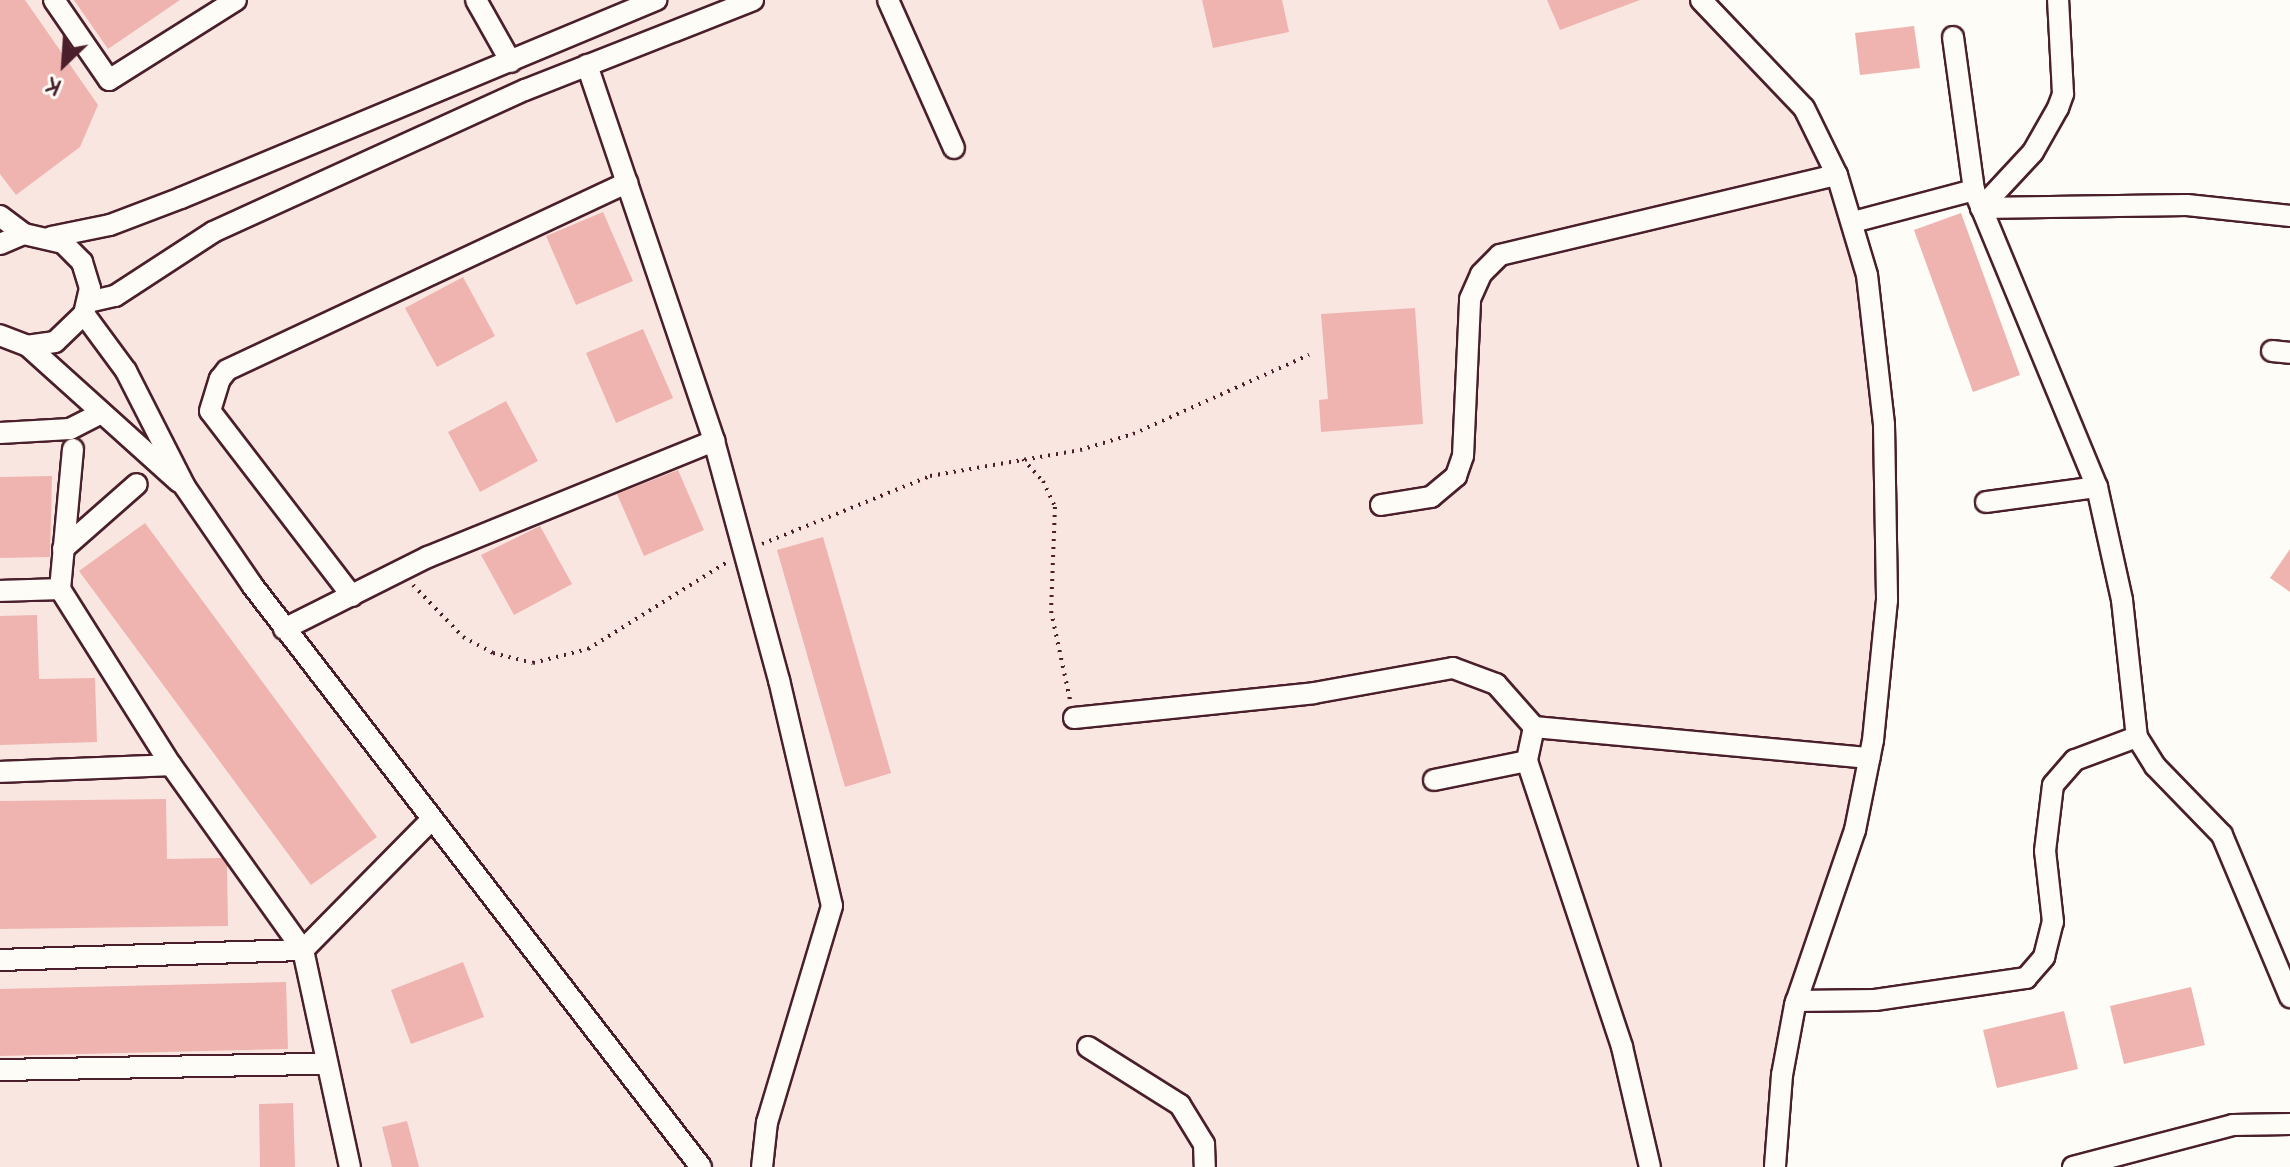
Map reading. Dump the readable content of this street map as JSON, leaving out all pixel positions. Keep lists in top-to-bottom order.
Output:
{
  "north": "bottom left"
}
